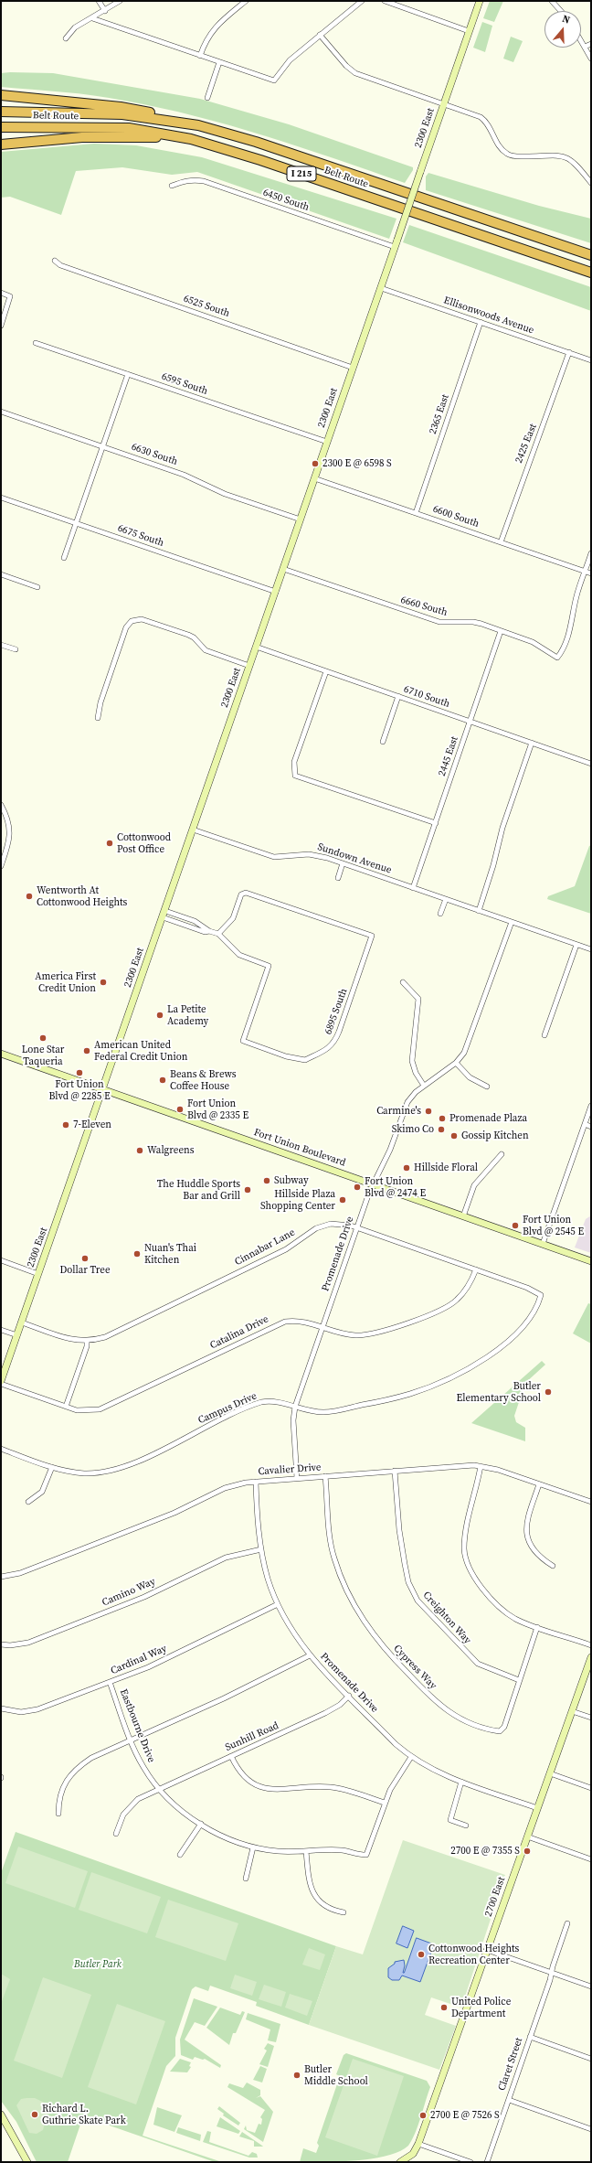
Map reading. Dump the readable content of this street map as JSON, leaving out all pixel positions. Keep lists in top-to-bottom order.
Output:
{
  "streets": {
    "highway": ["Belt Route", "I 215"],
    "street": [
      "2300 East",
      "6450 South",
      "6525 South",
      "Ellisonwoods Avenue",
      "6595 South",
      "2365 East",
      "2425 East",
      "6630 South",
      "6600 South",
      "6675 South",
      "6660 South",
      "6710 South",
      "2445 East",
      "Sundown Avenue",
      "6895 South",
      "Fort Union Boulevard",
      "Cinnabar Lane",
      "Promenade Drive",
      "Catalina Drive",
      "Campus Drive",
      "Cavalier Drive",
      "Camino Way",
      "Creighton Way",
      "Cardinal Way",
      "Cypress Way",
      "Eastbourne Drive",
      "Sunhill Road",
      "2700 East",
      "Claret Street"
    ]
  },
  "crossings": [
    ["2300 East", "6450 South"],
    ["2300 East", "6525 South"],
    ["2300 East", "Ellisonwoods Avenue"],
    ["2300 East", "6595 South"],
    ["2300 East", "6630 South"],
    ["2300 East", "6600 South"],
    ["2300 East", "6675 South"],
    ["2300 East", "6660 South"],
    ["2300 East", "6710 South"],
    ["2300 East", "Sundown Avenue"],
    ["2300 East", "6895 South"],
    ["2300 East", "Fort Union Boulevard"],
    ["2300 East", "Cinnabar Lane"],
    ["2300 East", "Catalina Drive"],
    ["Ellisonwoods Avenue", "2365 East"],
    ["Ellisonwoods Avenue", "2425 East"],
    ["2365 East", "6600 South"],
    ["2425 East", "6600 South"],
    ["6600 South", "6660 South"],
    ["6660 South", "2445 East"],
    ["6710 South", "2445 East"],
    ["2445 East", "Sundown Avenue"],
    ["Sundown Avenue", "Promenade Drive"],
    ["Fort Union Boulevard", "Promenade Drive"],
    ["Cinnabar Lane", "Promenade Drive"],
    ["Cinnabar Lane", "Catalina Drive"],
    ["Cinnabar Lane", "Campus Drive"],
    ["Promenade Drive", "Catalina Drive"],
    ["Promenade Drive", "Campus Drive"],
    ["Promenade Drive", "Cavalier Drive"],
    ["Promenade Drive", "Camino Way"],
    ["Promenade Drive", "Cardinal Way"],
    ["Promenade Drive", "Eastbourne Drive"],
    ["Promenade Drive", "Sunhill Road"],
    ["Promenade Drive", "2700 East"],
    ["Cavalier Drive", "Creighton Way"],
    ["Cavalier Drive", "Cypress Way"],
    ["Creighton Way", "Cypress Way"],
    ["Cardinal Way", "Eastbourne Drive"],
    ["Eastbourne Drive", "Sunhill Road"]
  ],
  "parks": ["Butler Park"],
  "places": [
    "2300 E @ 6598 S",
    "Cottonwood Post Office",
    "Wentworth At Cottonwood Heights",
    "America First Credit Union",
    "La Petite Academy",
    "Lone Star Taqueria",
    "American United Federal Credit Union",
    "Fort Union Blvd @ 2285 E",
    "Beans & Brews Coffee House",
    "Fort Union Blvd @ 2335 E",
    "Carmine's",
    "Promenade Plaza",
    "7-Eleven",
    "Skimo Co",
    "Gossip Kitchen",
    "Walgreens",
    "Hillside Floral",
    "Subway",
    "Fort Union Blvd @ 2474 E",
    "The Huddle Sports Bar and Grill",
    "Hillside Plaza Shopping Center",
    "Fort Union Blvd @ 2545 E",
    "Nuan's Thai Kitchen",
    "Dollar Tree",
    "Butler Elementary School",
    "2700 E @ 7355 S",
    "Cottonwood Heights Recreation Center",
    "United Police Department",
    "Butler Middle School",
    "Richard L. Guthrie Skate Park",
    "2700 E @ 7526 S"
  ],
  "north": "top"
}
